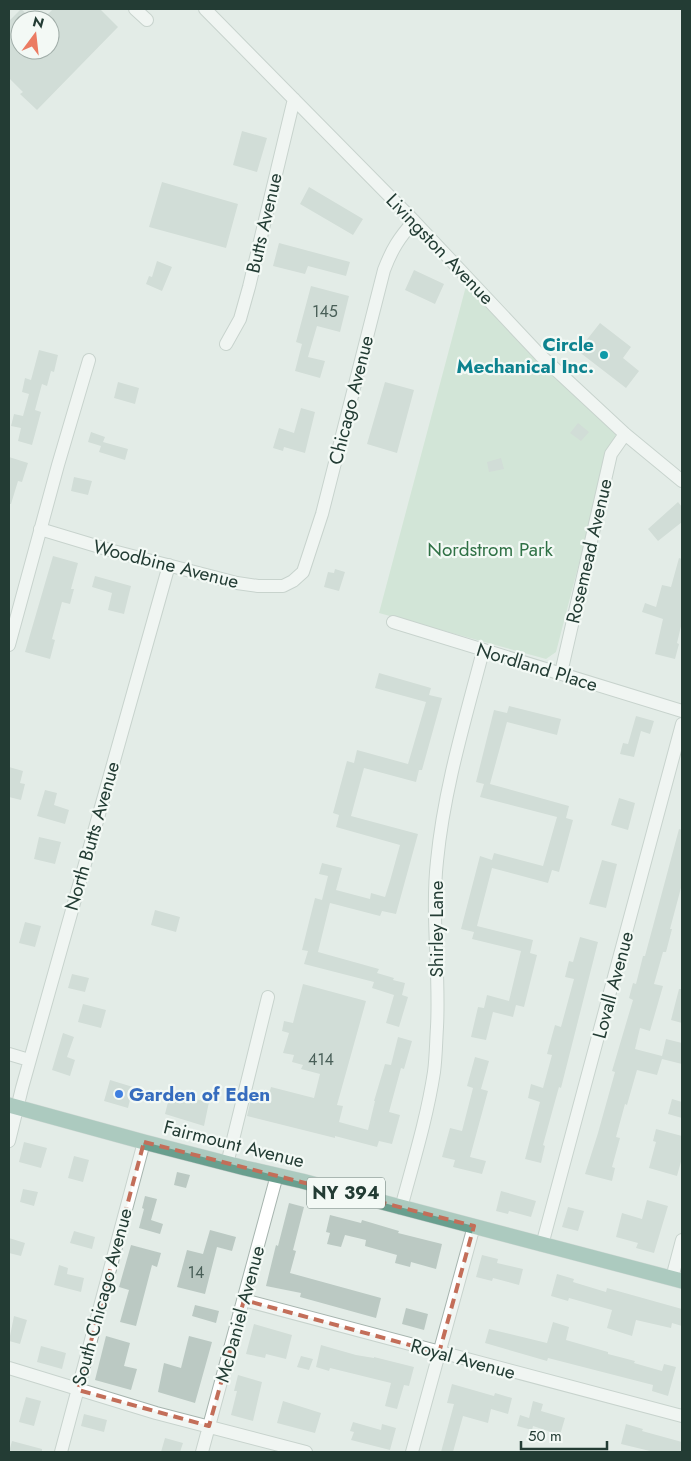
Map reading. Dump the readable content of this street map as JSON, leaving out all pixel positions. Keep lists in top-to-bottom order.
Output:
{
  "streets": {
    "main road": ["Fairmount Avenue", "NY 394"],
    "street": [
      "Butts Avenue",
      "Livingston Avenue",
      "Chicago Avenue",
      "Rosemead Avenue",
      "Woodbine Avenue",
      "Nordland Place",
      "North Butts Avenue",
      "Shirley Lane",
      "Lovall Avenue",
      "South Chicago Avenue",
      "McDaniel Avenue",
      "Royal Avenue"
    ]
  },
  "crossings": [
    ["Butts Avenue", "Livingston Avenue"],
    ["Livingston Avenue", "Chicago Avenue"],
    ["Livingston Avenue", "Rosemead Avenue"],
    ["Chicago Avenue", "Woodbine Avenue"],
    ["Rosemead Avenue", "Nordland Place"],
    ["Woodbine Avenue", "North Butts Avenue"],
    ["Nordland Place", "Shirley Lane"],
    ["North Butts Avenue", "Fairmount Avenue"],
    ["Shirley Lane", "Fairmount Avenue"],
    ["Lovall Avenue", "Fairmount Avenue"],
    ["Fairmount Avenue", "South Chicago Avenue"],
    ["Fairmount Avenue", "McDaniel Avenue"],
    ["McDaniel Avenue", "Royal Avenue"]
  ],
  "parks": ["Nordstrom Park"],
  "places": ["Circle Mechanical Inc.", "Garden of Eden"],
  "house_numbers": ["145", "414", "14"],
  "scale_bar": "50 m",
  "north": "top"
}
